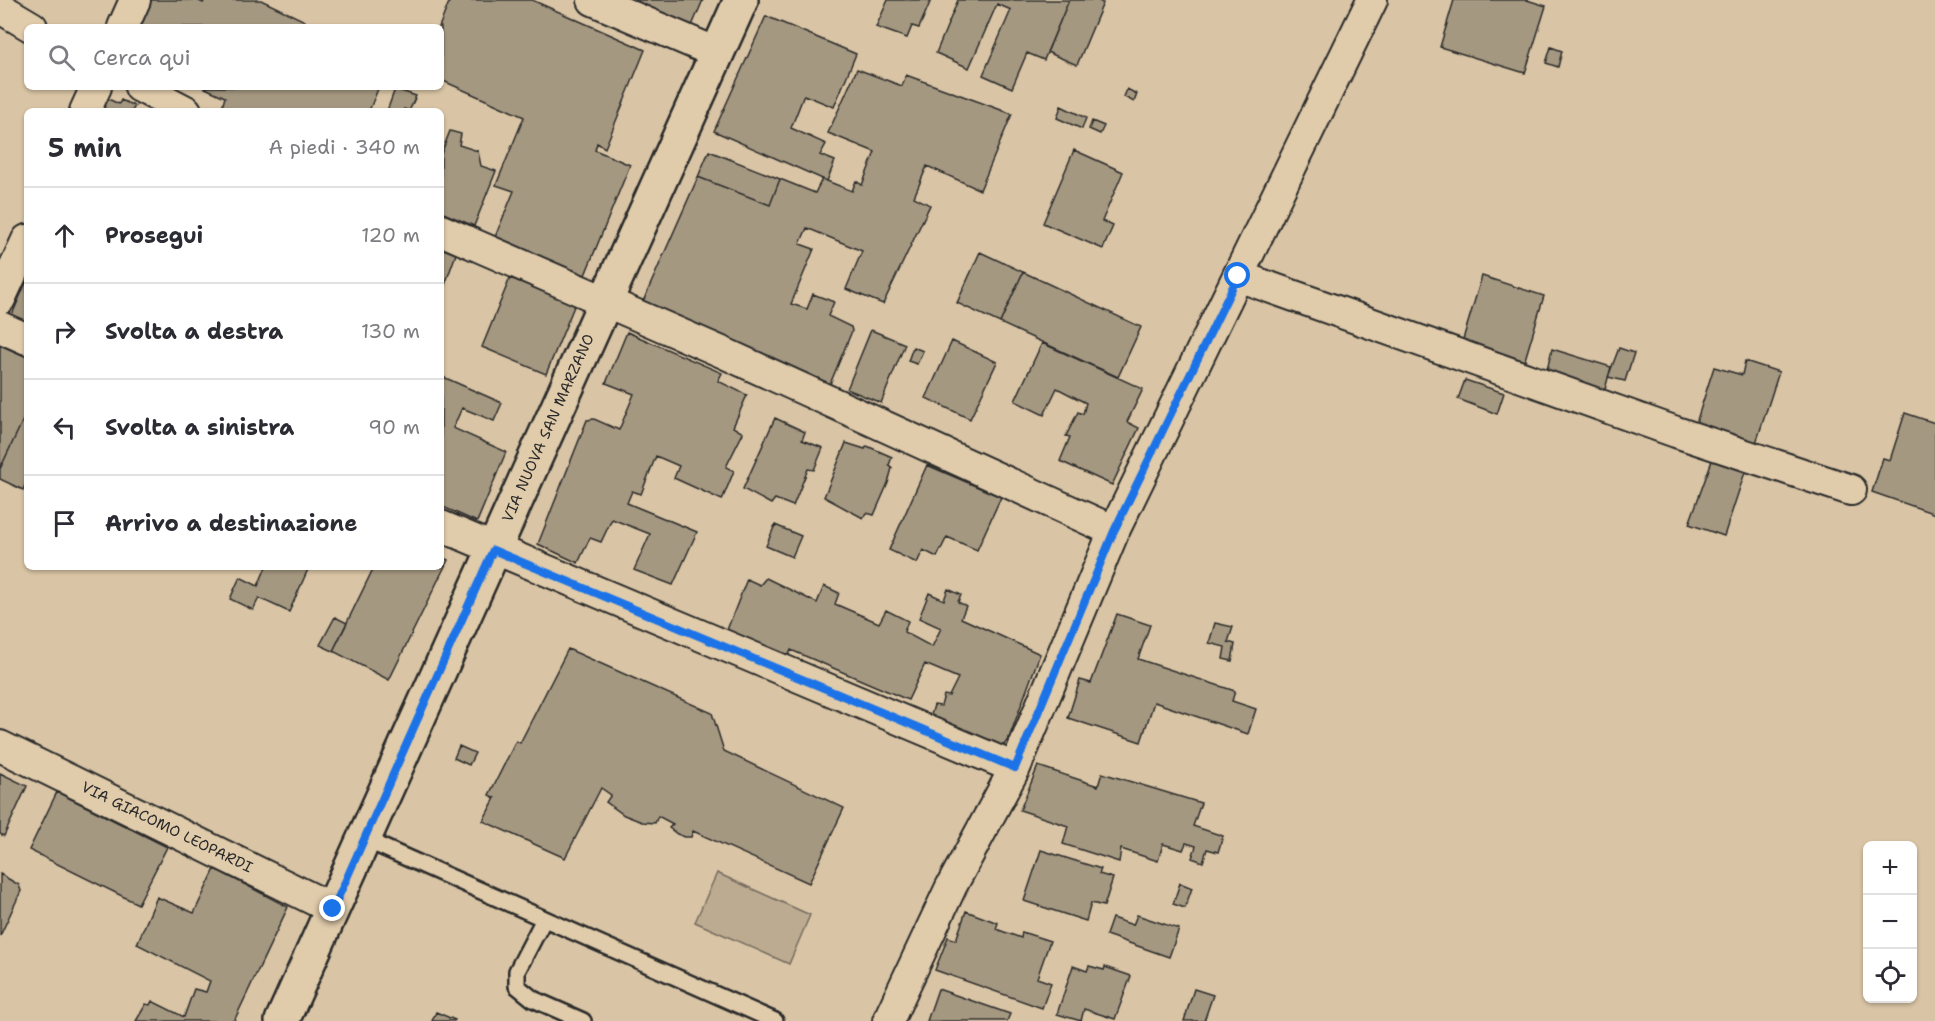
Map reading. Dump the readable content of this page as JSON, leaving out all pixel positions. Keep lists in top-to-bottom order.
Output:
{
  "streets": {
    "main road": ["VIA NUOVA SAN MARZANO"],
    "street": ["VIA GIACOMO LEOPARDI"]
  },
  "crossings": [
    ["VIA NUOVA SAN MARZANO", "VIA GIACOMO LEOPARDI"]
  ],
  "page": {
    "search": "Cerca qui",
    "heading": ["5 min", "A piedi · 340 m"],
    "list": [
      ["Prosegui", "120 m"],
      ["Svolta a destra", "130 m"],
      ["Svolta a sinistra", "90 m"],
      "Arrivo a destinazione"
    ],
    "map_buttons": ["+", "−"]
  }
}
